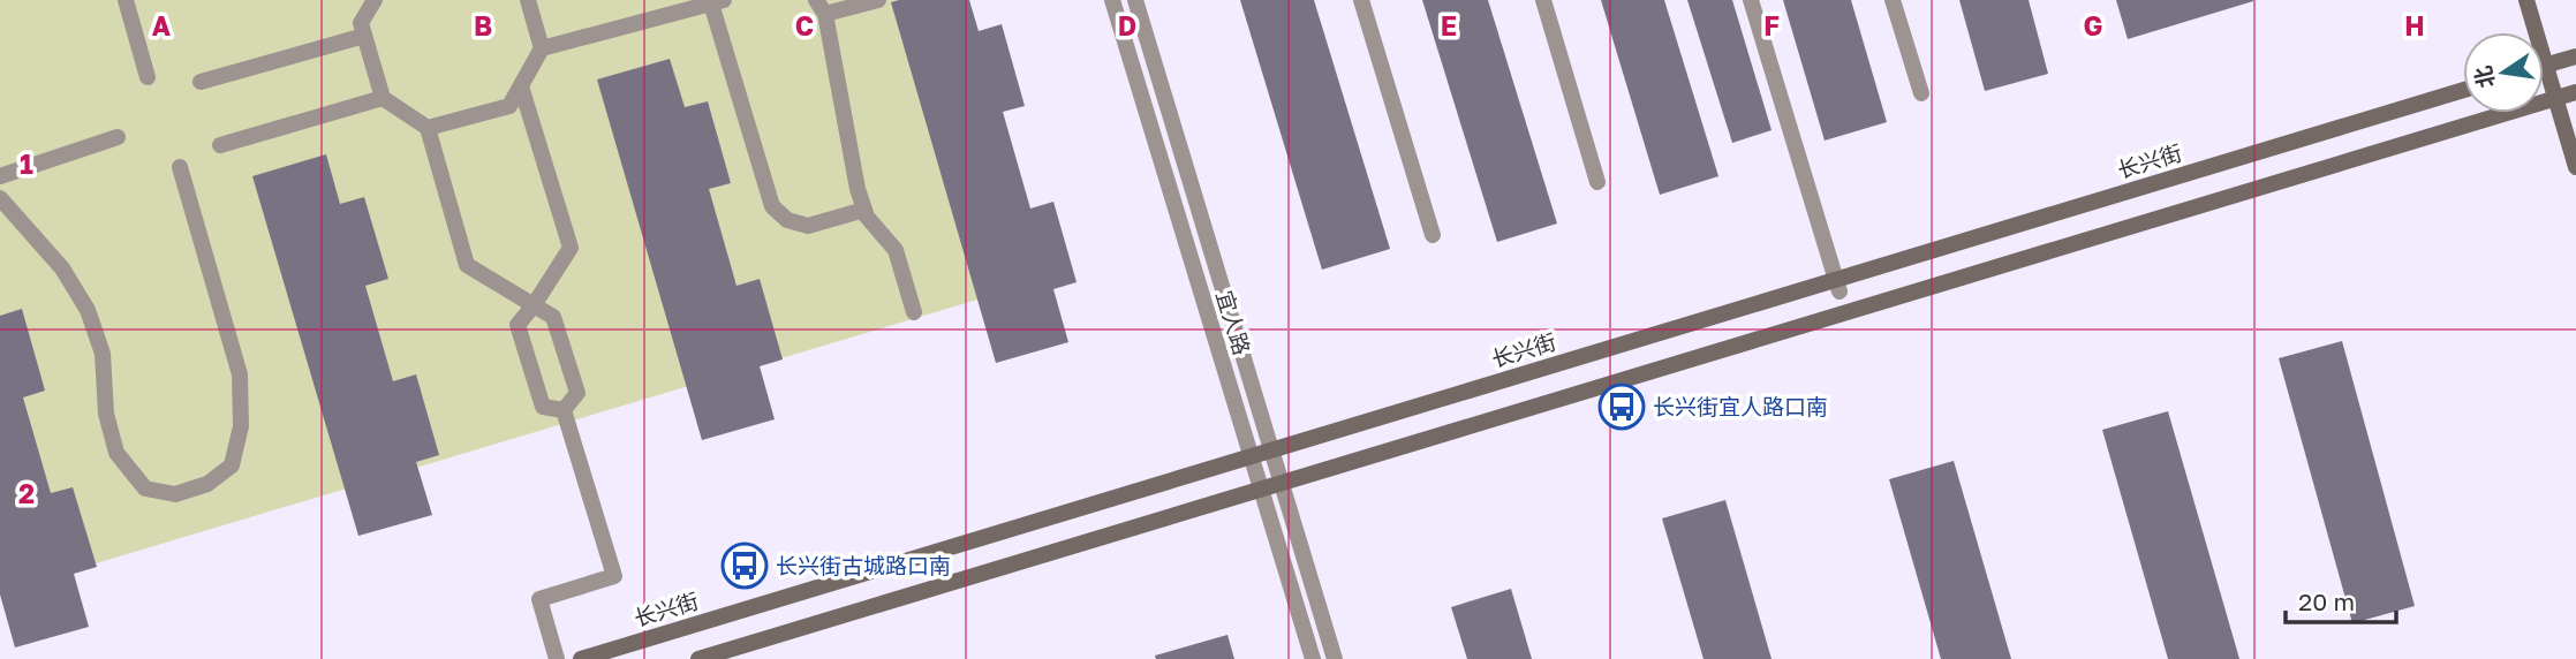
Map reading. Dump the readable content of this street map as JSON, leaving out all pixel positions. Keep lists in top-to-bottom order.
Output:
{
  "streets": {
    "main road": ["长兴街"],
    "street": ["宜人路"]
  },
  "crossings": [
    ["长兴街", "宜人路"]
  ],
  "places": {
    "bus stop": ["长兴街宜人路口南", "长兴街古城路口南"]
  },
  "scale_bar": "20 m",
  "north": "left",
  "grid": {
    "columns": [
      "A",
      "B",
      "C",
      "D",
      "E",
      "F",
      "G",
      "H"
    ],
    "rows": ["1", "2"]
  }
}
